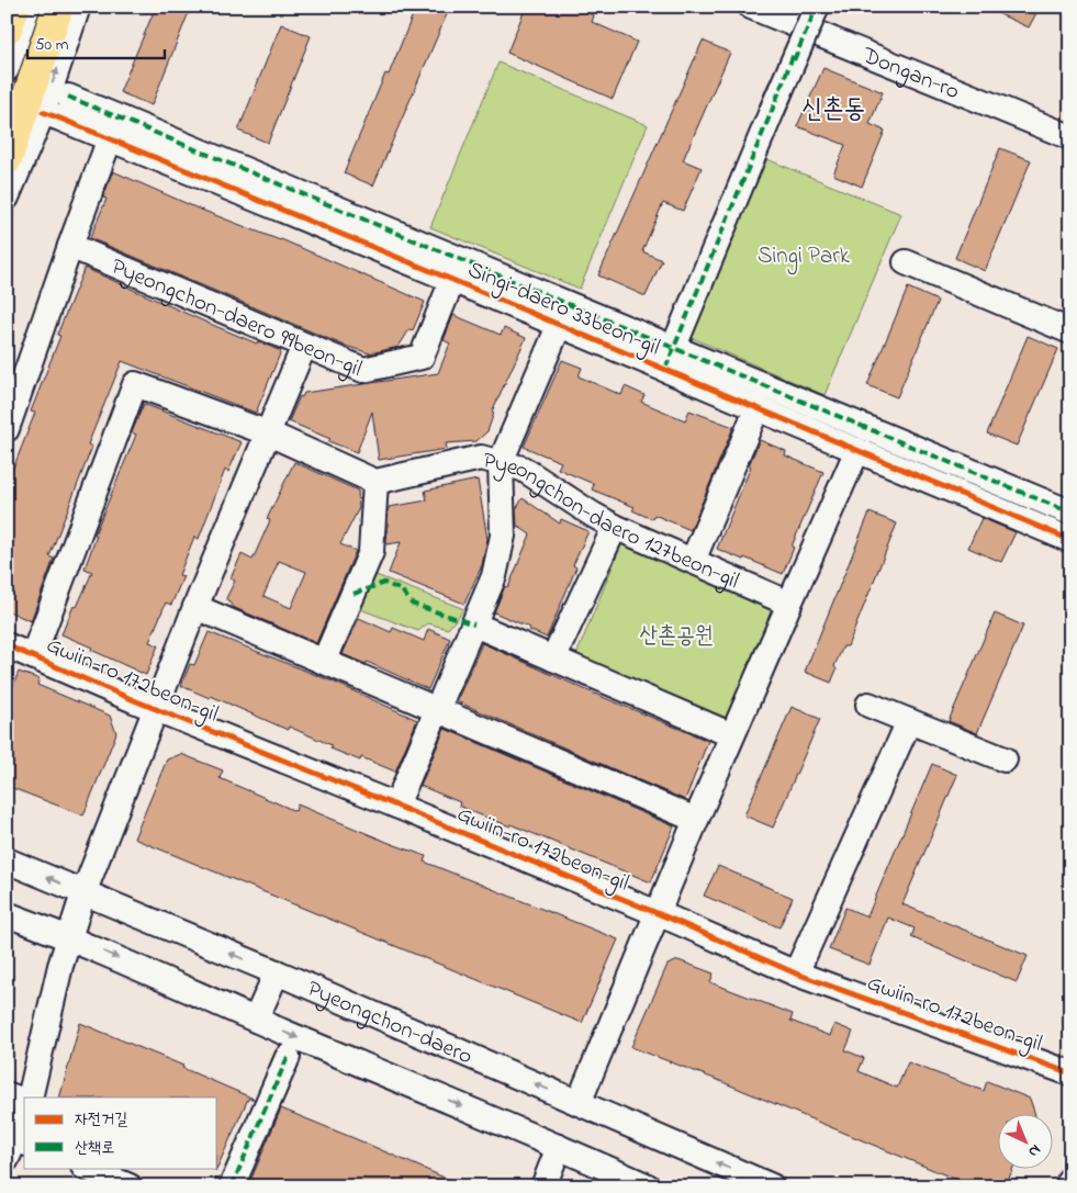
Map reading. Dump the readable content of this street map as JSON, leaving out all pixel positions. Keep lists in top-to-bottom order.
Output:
{
  "streets": {
    "street": [
      "Dongan-ro",
      "Singi-daero 33beon-gil",
      "Pyeongchon-daero 99beon-gil",
      "Pyeongchon-daero 127beon-gil",
      "Gwiin-ro 172beon-gil",
      "Pyeongchon-daero"
    ]
  },
  "crossings": [
    ["Singi-daero 33beon-gil", "Pyeongchon-daero 99beon-gil"]
  ],
  "districts": ["신촌동"],
  "parks": ["Singi Park", "산촌공원"],
  "legend": ["자전거길", "산책로"],
  "scale_bar": "50 m",
  "north": "bottom right"
}
